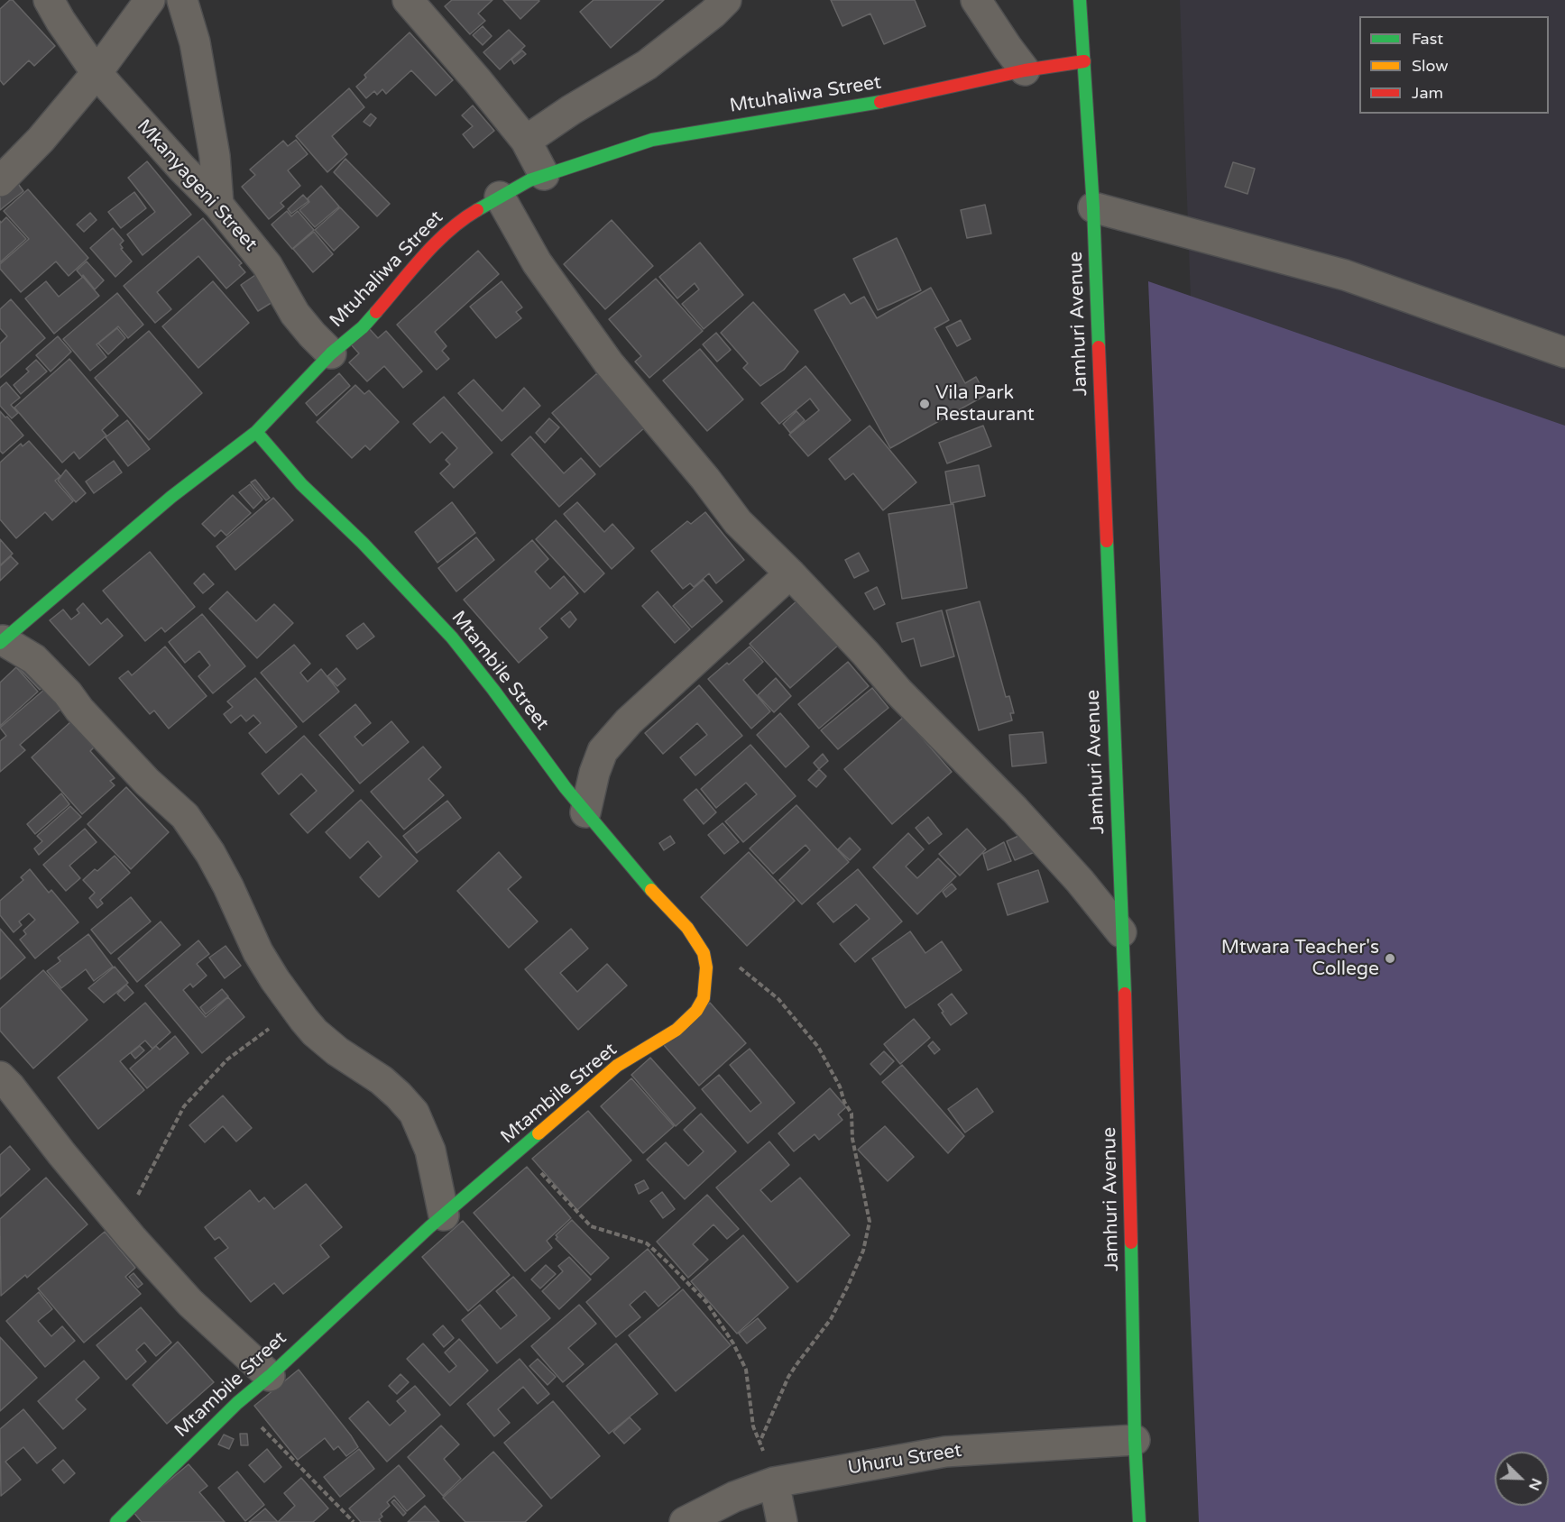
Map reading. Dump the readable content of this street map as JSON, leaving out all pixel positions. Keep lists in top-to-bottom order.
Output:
{
  "streets": {
    "street": [
      "Mtuhaliwa Street",
      "Mkanyageni Street",
      "Jamhuri Avenue",
      "Mtambile Street",
      "Uhuru Street"
    ]
  },
  "crossings": [
    ["Mtuhaliwa Street", "Mkanyageni Street"],
    ["Mtuhaliwa Street", "Jamhuri Avenue"],
    ["Mtuhaliwa Street", "Mtambile Street"],
    ["Jamhuri Avenue", "Uhuru Street"]
  ],
  "places": ["Vila Park Restaurant", "Mtwara Teacher's College"],
  "legend": ["Fast", "Slow", "Jam"],
  "north": "bottom right"
}
